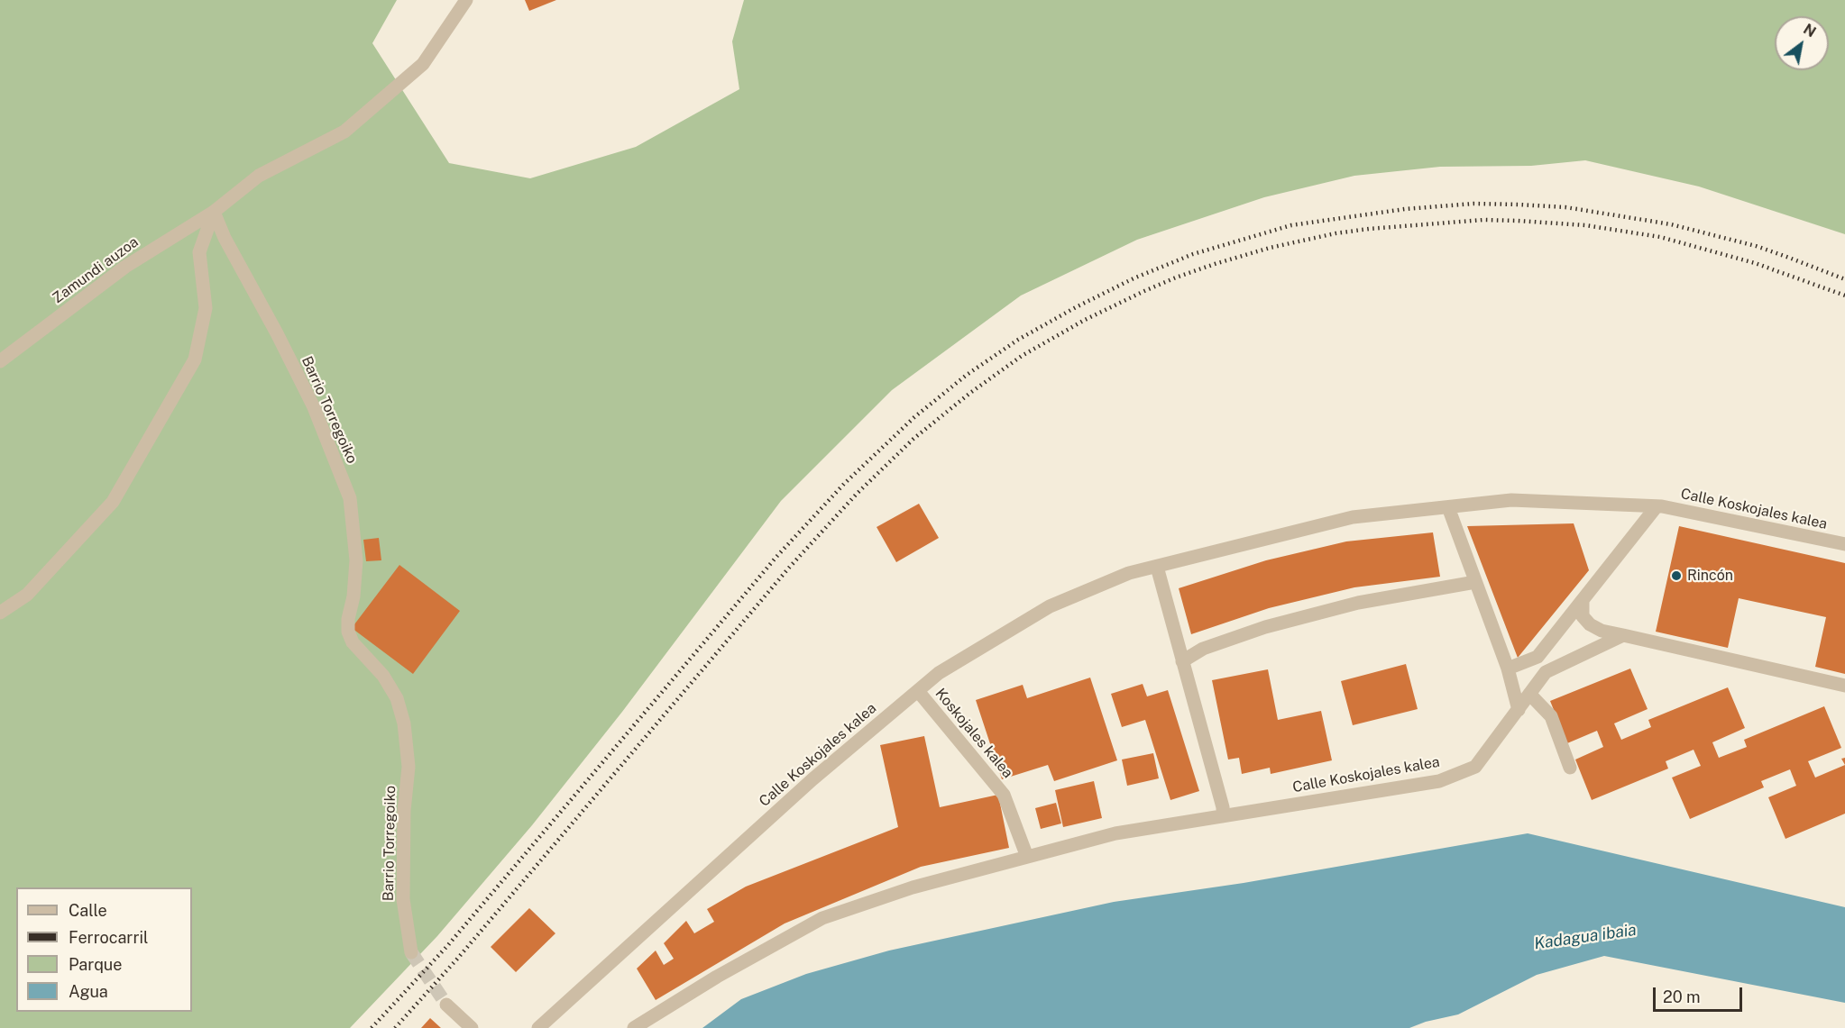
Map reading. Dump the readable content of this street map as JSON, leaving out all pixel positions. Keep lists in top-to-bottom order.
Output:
{
  "streets": {
    "street": [
      "Zamundi auzoa",
      "Barrio Torregoiko",
      "Calle Koskojales kalea",
      "Koskojales kalea"
    ]
  },
  "crossings": [
    ["Zamundi auzoa", "Barrio Torregoiko"],
    ["Calle Koskojales kalea", "Koskojales kalea"]
  ],
  "water": ["Kadagua ibaia"],
  "places": ["Rincón"],
  "legend": [
    "Calle",
    "Ferrocarril",
    "Parque",
    "Agua"
  ],
  "scale_bar": "20 m",
  "north": "top right"
}
